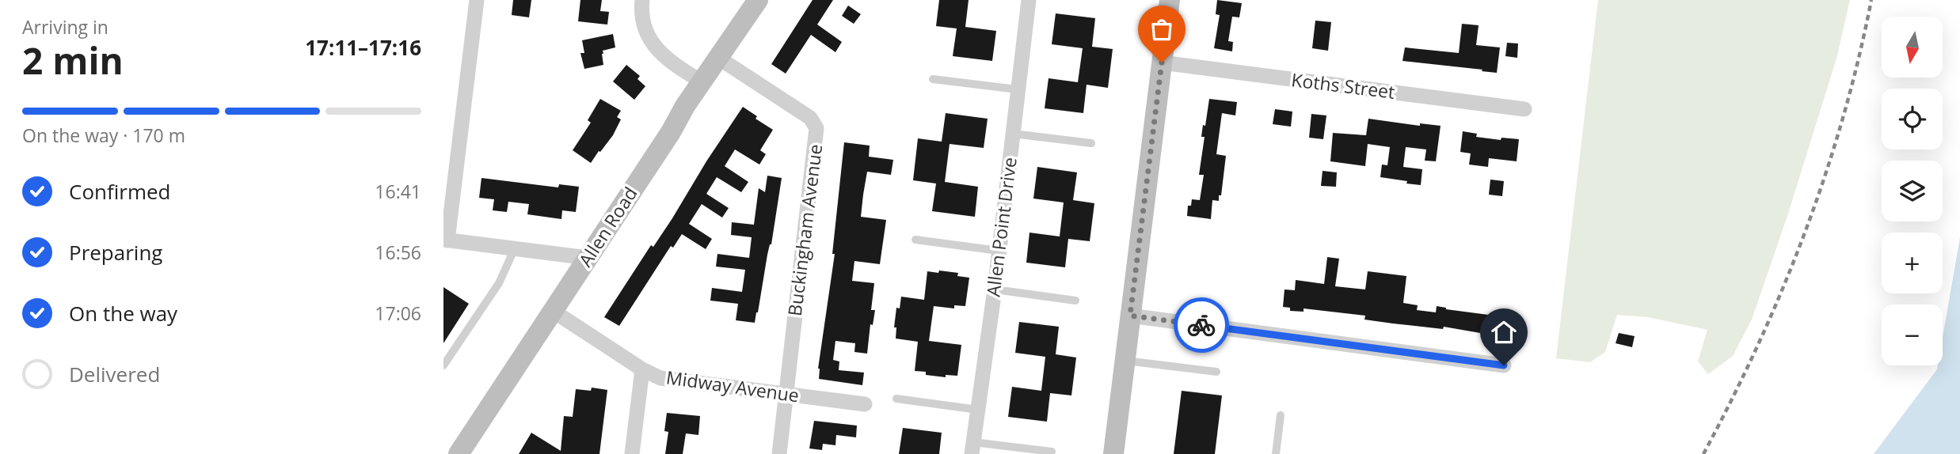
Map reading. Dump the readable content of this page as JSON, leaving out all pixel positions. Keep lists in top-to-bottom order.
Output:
{
  "streets": {
    "main road": ["Allen Road"],
    "street": [
      "Koths Street",
      "Allen Point Drive",
      "Buckingham Avenue",
      "Midway Avenue"
    ]
  },
  "crossings": [
    ["Allen Road", "Buckingham Avenue"],
    ["Allen Road", "Midway Avenue"],
    ["Buckingham Avenue", "Midway Avenue"]
  ],
  "north": "bottom",
  "page": {
    "heading": ["2 min", "Arriving in", "17:11–17:16"],
    "map_buttons": ["+", "−"],
    "bar": "On the way · 170 m",
    "list": [
      ["Confirmed", "16:41"],
      ["Preparing", "16:56"],
      ["On the way", "17:06"],
      "Delivered"
    ]
  }
}
